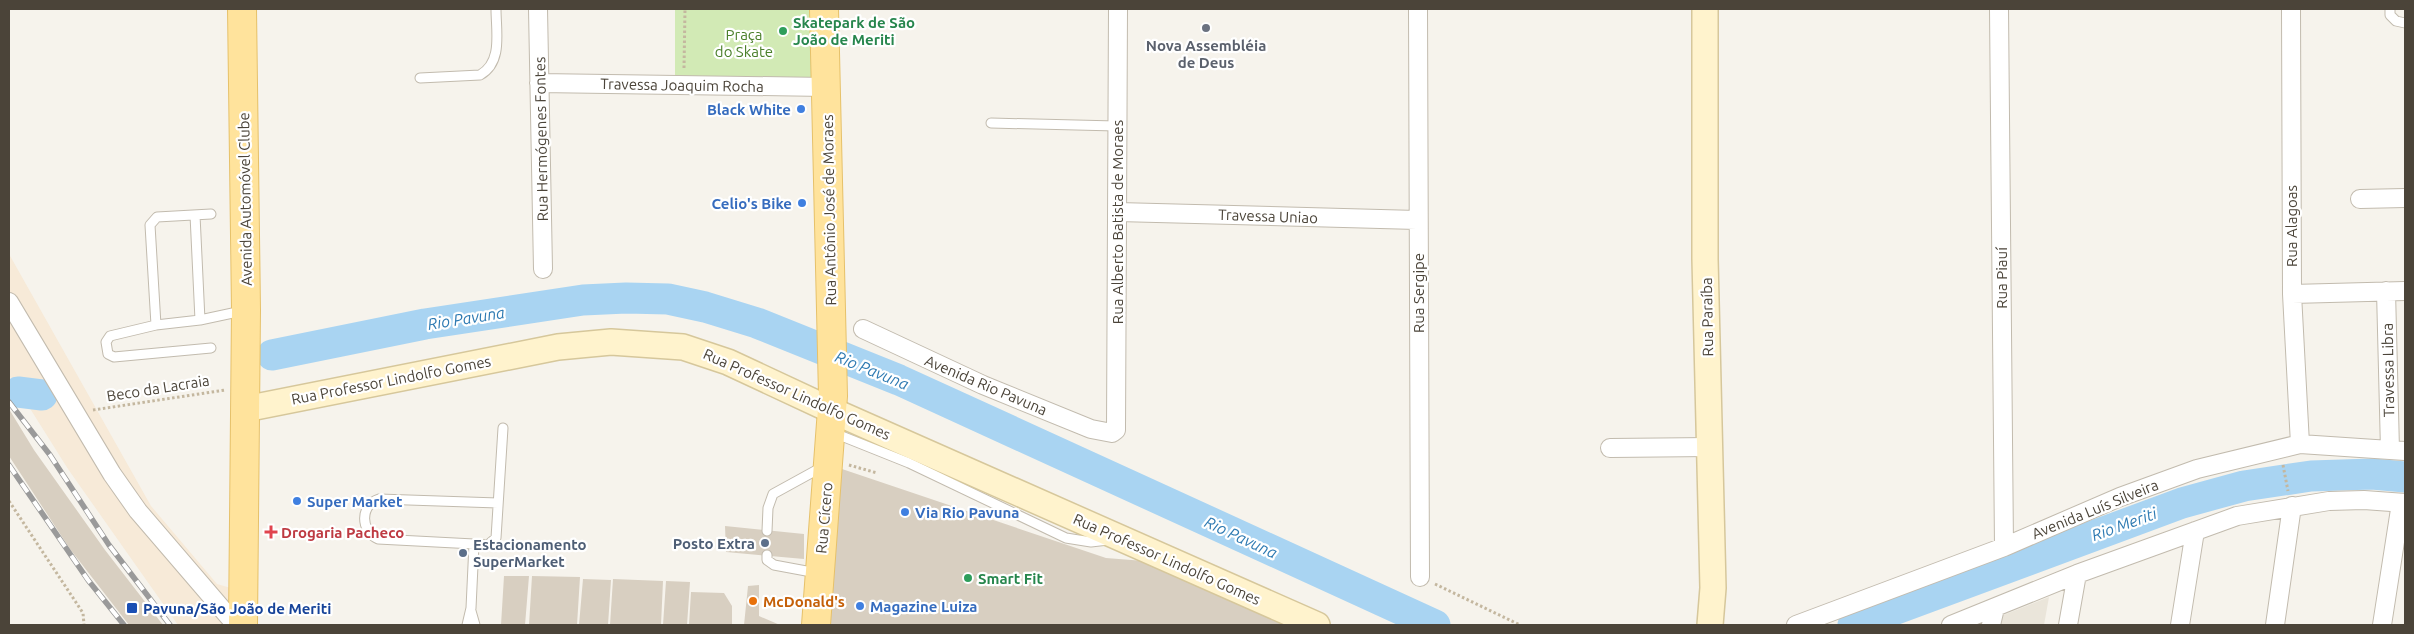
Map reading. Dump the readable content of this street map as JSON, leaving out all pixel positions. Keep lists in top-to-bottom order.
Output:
{
  "streets": {
    "main road": ["Avenida Automóvel Clube", "Rua Antônio José de Moraes", "Rua Cícero"],
    "street": [
      "Travessa Joaquim Rocha",
      "Rua Hermógenes Fontes",
      "Travessa Uniao",
      "Rua Alberto Batista de Moraes",
      "Rua Alagoas",
      "Rua Piauí",
      "Rua Sergipe",
      "Rua Paraíba",
      "Travessa Libra",
      "Rua Professor Lindolfo Gomes",
      "Avenida Rio Pavuna",
      "Avenida Luís Silveira"
    ],
    "path": ["Beco da Lacraia"]
  },
  "crossings": [
    ["Travessa Joaquim Rocha", "Rua Hermógenes Fontes"],
    ["Travessa Joaquim Rocha", "Rua Antônio José de Moraes"],
    ["Avenida Automóvel Clube", "Rua Professor Lindolfo Gomes"],
    ["Avenida Automóvel Clube", "Beco da Lacraia"],
    ["Rua Antônio José de Moraes", "Rua Professor Lindolfo Gomes"],
    ["Rua Antônio José de Moraes", "Rua Cícero"],
    ["Travessa Uniao", "Rua Alberto Batista de Moraes"],
    ["Travessa Uniao", "Rua Sergipe"],
    ["Rua Alberto Batista de Moraes", "Avenida Rio Pavuna"],
    ["Rua Alagoas", "Avenida Luís Silveira"],
    ["Rua Piauí", "Avenida Luís Silveira"],
    ["Travessa Libra", "Avenida Luís Silveira"],
    ["Rua Professor Lindolfo Gomes", "Beco da Lacraia"],
    ["Rua Professor Lindolfo Gomes", "Rua Cícero"]
  ],
  "water": ["Rio Pavuna", "Rio Meriti"],
  "parks": ["Praça do Skate"],
  "places": {
    "other": [
      "Nova Assembléia de Deus",
      "Skatepark de São João de Meriti",
      "Black White",
      "Celio's Bike",
      "Super Market",
      "Via Rio Pavuna",
      "Posto Extra",
      "Estacionamento SuperMarket",
      "Smart Fit",
      "McDonald's",
      "Magazine Luiza"
    ],
    "health": ["Drogaria Pacheco"],
    "transit": ["Pavuna/São João de Meriti"]
  }
}
